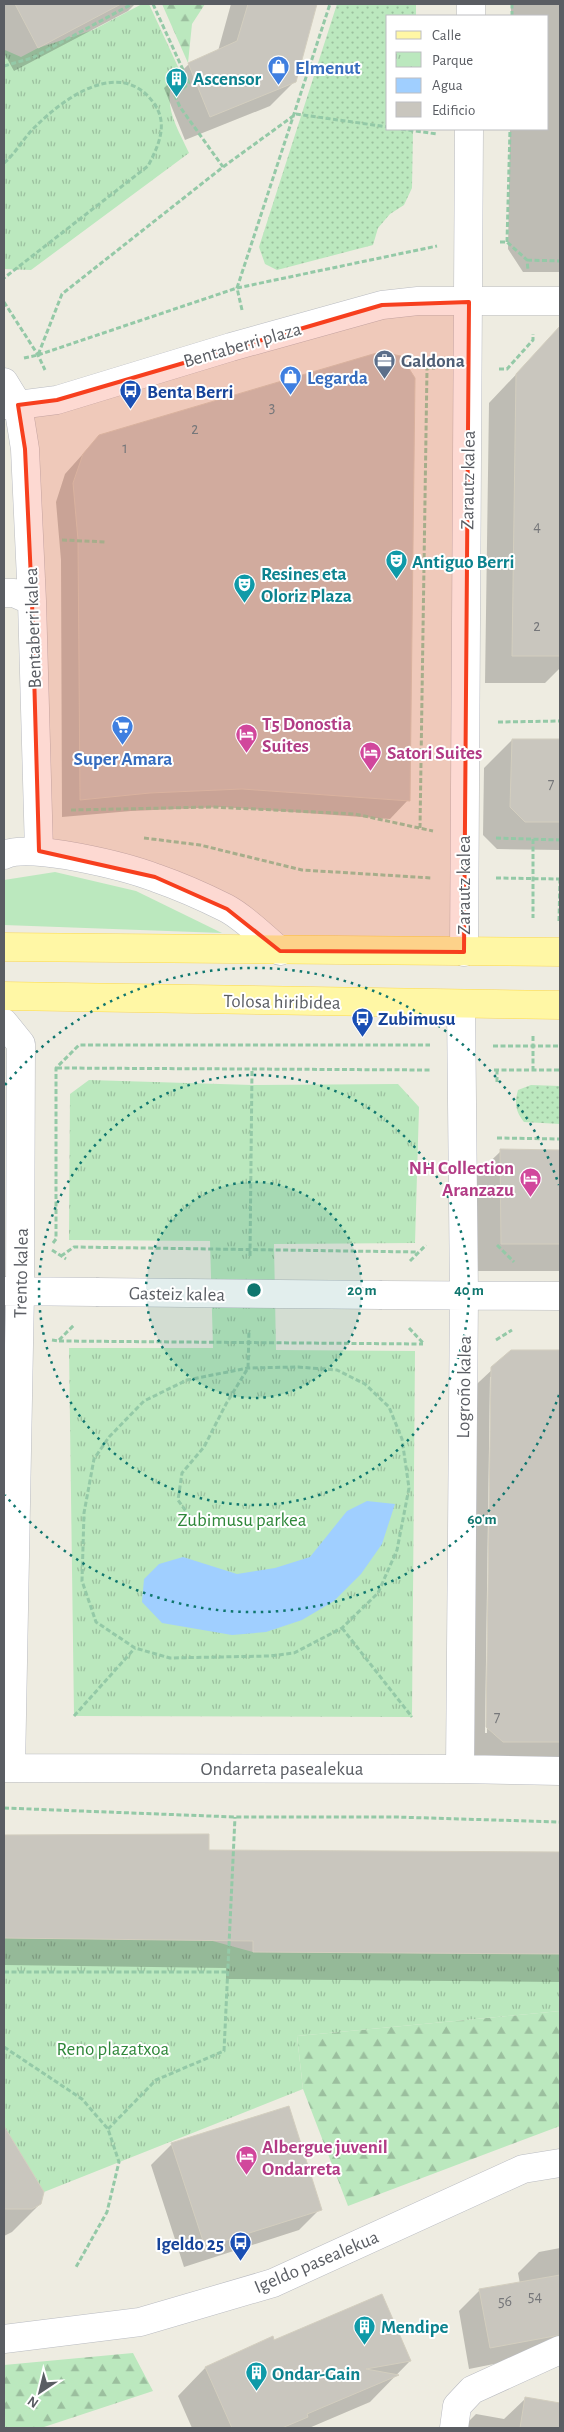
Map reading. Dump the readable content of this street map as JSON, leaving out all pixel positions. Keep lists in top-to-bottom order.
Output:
{
  "streets": {
    "main road": ["Tolosa hiribidea"],
    "street": [
      "Bentaberri plaza",
      "Zarautz kalea",
      "Bentaberri kalea",
      "Trento kalea",
      "Gasteiz kalea",
      "Logroño kalea",
      "Ondarreta pasealekua",
      "Igeldo pasealekua"
    ]
  },
  "crossings": [
    ["Bentaberri plaza", "Zarautz kalea"],
    ["Bentaberri plaza", "Bentaberri kalea"],
    ["Tolosa hiribidea", "Logroño kalea"],
    ["Trento kalea", "Gasteiz kalea"],
    ["Trento kalea", "Ondarreta pasealekua"],
    ["Gasteiz kalea", "Logroño kalea"],
    ["Logroño kalea", "Ondarreta pasealekua"]
  ],
  "parks": ["Zubimusu parkea", "Reno plazatxoa"],
  "places": {
    "shop": ["Elmenut", "Legarda"],
    "building": ["Ascensor", "Mendipe", "Ondar-Gain"],
    "office": ["Galdona"],
    "bus stop": ["Benta Berri", "Zubimusu", "Igeldo 25"],
    "theatre": ["Antiguo Berri", "Resines eta Oloriz Plaza"],
    "supermarket": ["Super Amara"],
    "hotel": [
      "T5 Donostia Suites",
      "Satori Suites",
      "NH Collection Aranzazu",
      "Albergue juvenil Ondarreta"
    ]
  },
  "house_numbers": [
    "3",
    "2",
    "1",
    "4",
    "2",
    "7",
    "7",
    "54",
    "56"
  ],
  "legend": [
    "Calle",
    "Parque",
    "Agua",
    "Edificio"
  ],
  "north": "bottom left",
  "rings": ["20 m", "40 m", "60 m"]
}
